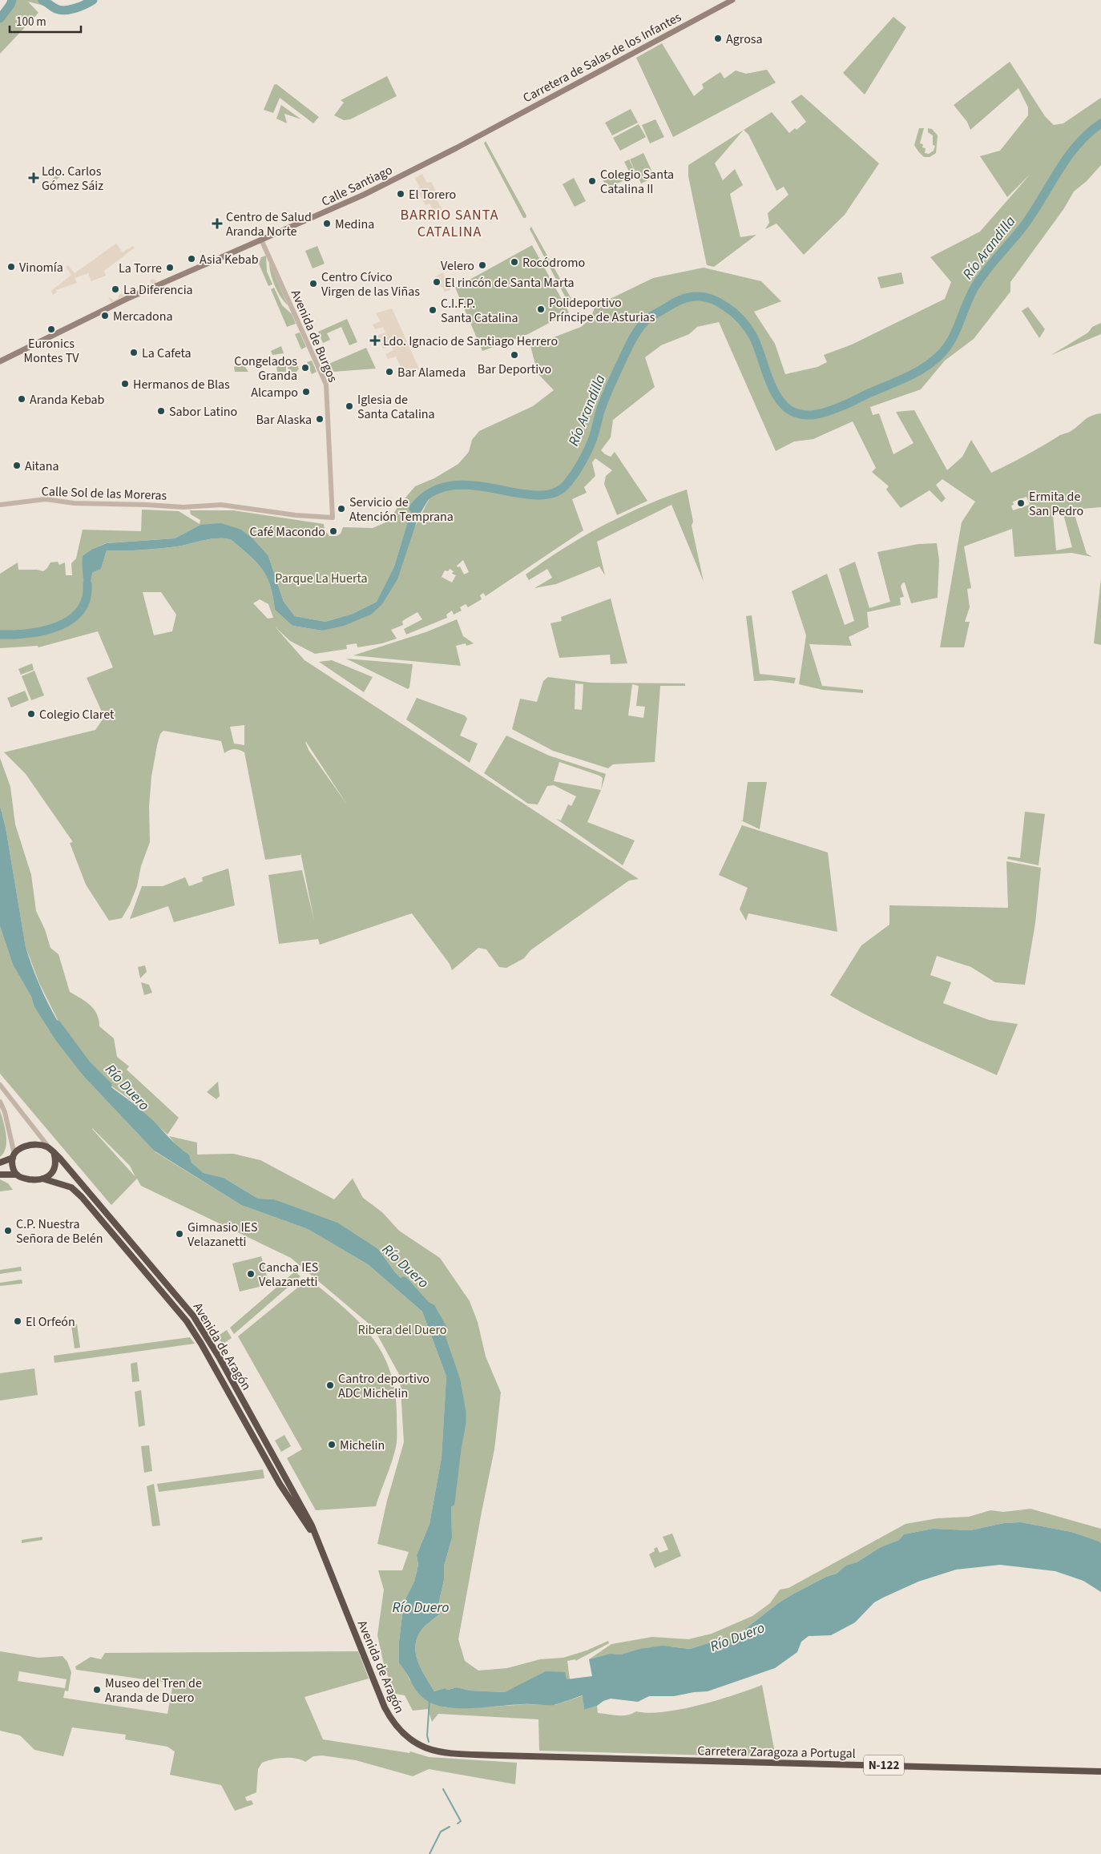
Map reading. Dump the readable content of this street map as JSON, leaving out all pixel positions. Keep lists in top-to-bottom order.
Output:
{
  "streets": {
    "highway": ["Avenida de Aragón", "Carretera Zaragoza a Portugal", "N-122"],
    "main road": ["Carretera de Salas de los Infantes", "Calle Santiago"],
    "street": ["Avenida de Burgos", "Calle Sol de las Moreras"]
  },
  "crossings": [
    ["Carretera de Salas de los Infantes", "Calle Santiago"],
    ["Calle Santiago", "Avenida de Burgos"],
    ["Avenida de Burgos", "Calle Sol de las Moreras"],
    ["Avenida de Aragón", "Carretera Zaragoza a Portugal"]
  ],
  "districts": ["BARRIO SANTA CATALINA"],
  "water": ["Río Arandilla", "Río Duero"],
  "parks": ["Parque La Huerta", "Ribera del Duero"],
  "places": {
    "other": [
      "Agrosa",
      "Colegio Santa Catalina II",
      "El Torero",
      "Medina",
      "Asia Kebab",
      "Rocódromo",
      "Velero",
      "Vinomía",
      "La Torre",
      "El rincón de Santa Marta",
      "Centro Cívico Virgen de las Viñas",
      "La Diferencia",
      "Polideportivo Príncipe de Asturias",
      "C.I.F.P. Santa Catalina",
      "Mercadona",
      "Euronics Montes TV",
      "La Cafeta",
      "Bar Deportivo",
      "Congelados Granda",
      "Bar Alameda",
      "Hermanos de Blas",
      "Alcampo",
      "Aranda Kebab",
      "Iglesia de Santa Catalina",
      "Sabor Latino",
      "Bar Alaska",
      "Aitana",
      "Ermita de San Pedro",
      "Servicio de Atención Temprana",
      "Café Macondo",
      "Colegio Claret",
      "C.P. Nuestra Señora de Belén",
      "Gimnasio IES Velazanetti",
      "Cancha IES Velazanetti",
      "El Orfeón",
      "Cantro deportivo ADC Michelin",
      "Michelin",
      "Museo del Tren de Aranda de Duero"
    ],
    "health": ["Ldo. Carlos Gómez Sáiz", "Centro de Salud Aranda Norte", "Ldo. Ignacio de Santiago Herrero"]
  },
  "scale_bar": "100 m"
}
